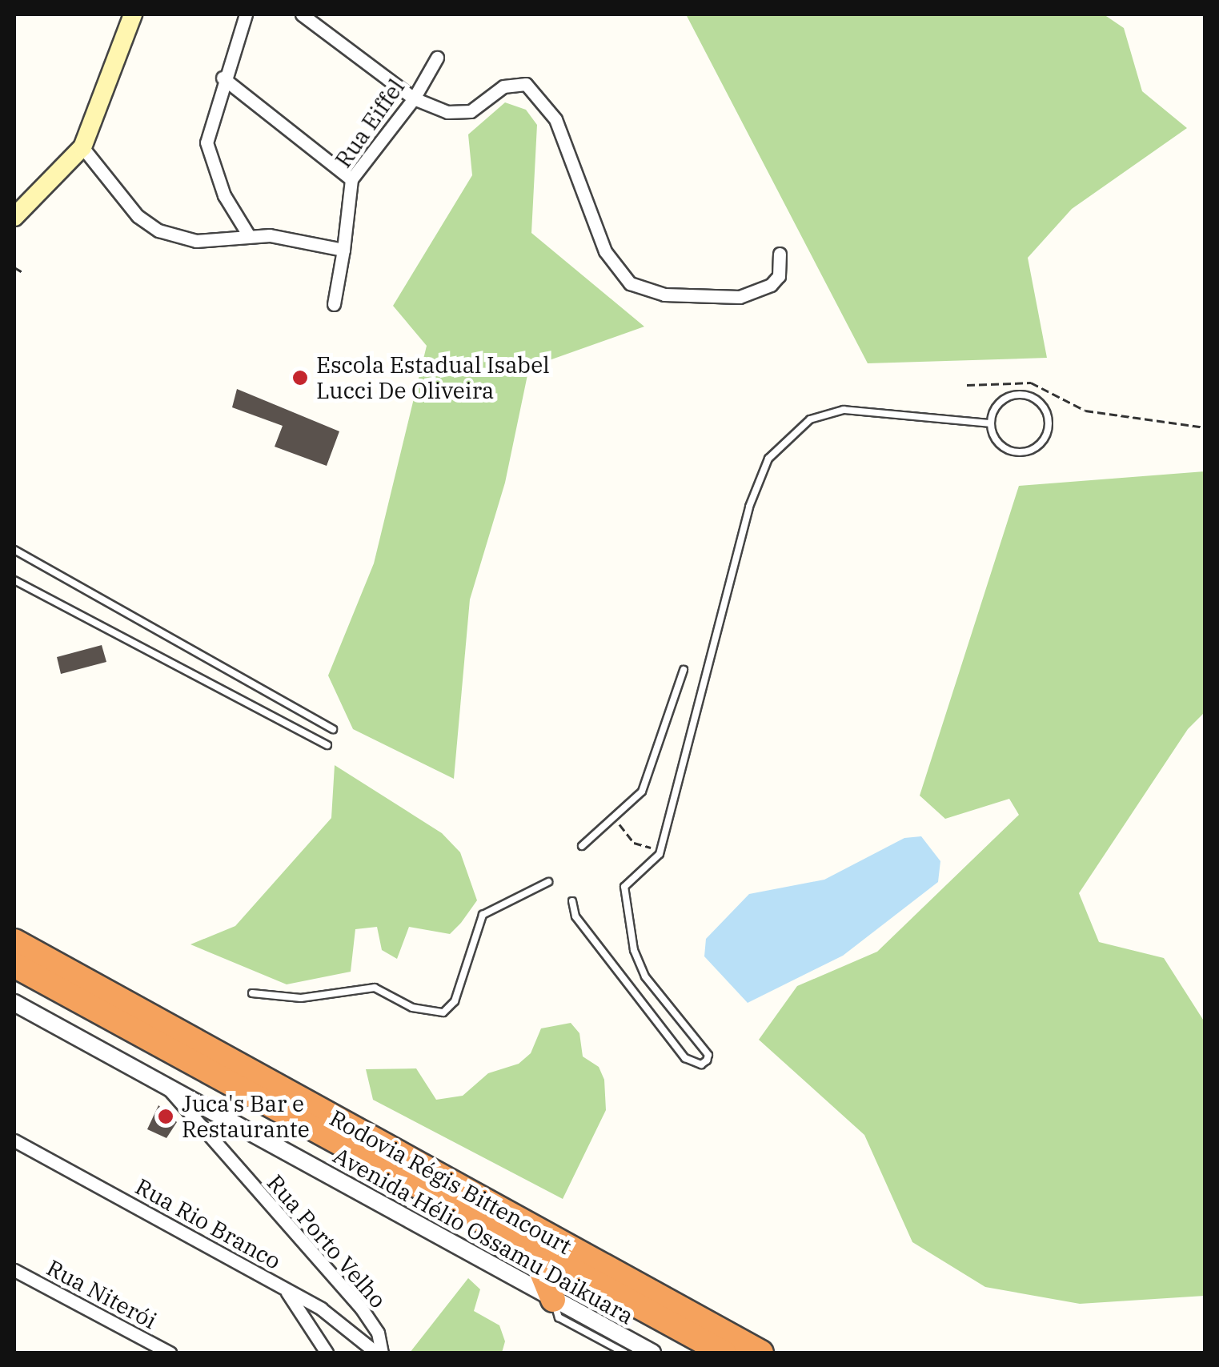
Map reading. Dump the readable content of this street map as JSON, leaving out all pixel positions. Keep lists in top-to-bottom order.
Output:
{
  "streets": {
    "highway": ["Rodovia Régis Bittencourt"],
    "street": [
      "Rua Eiffel",
      "Rua Rio Branco",
      "Avenida Hélio Ossamu Daikuara",
      "Rua Porto Velho",
      "Rua Niterói"
    ]
  },
  "crossings": [
    ["Rua Rio Branco", "Rua Porto Velho"],
    ["Avenida Hélio Ossamu Daikuara", "Rua Porto Velho"]
  ],
  "places": ["Escola Estadual Isabel Lucci De Oliveira", "Juca's Bar e Restaurante"]
}
